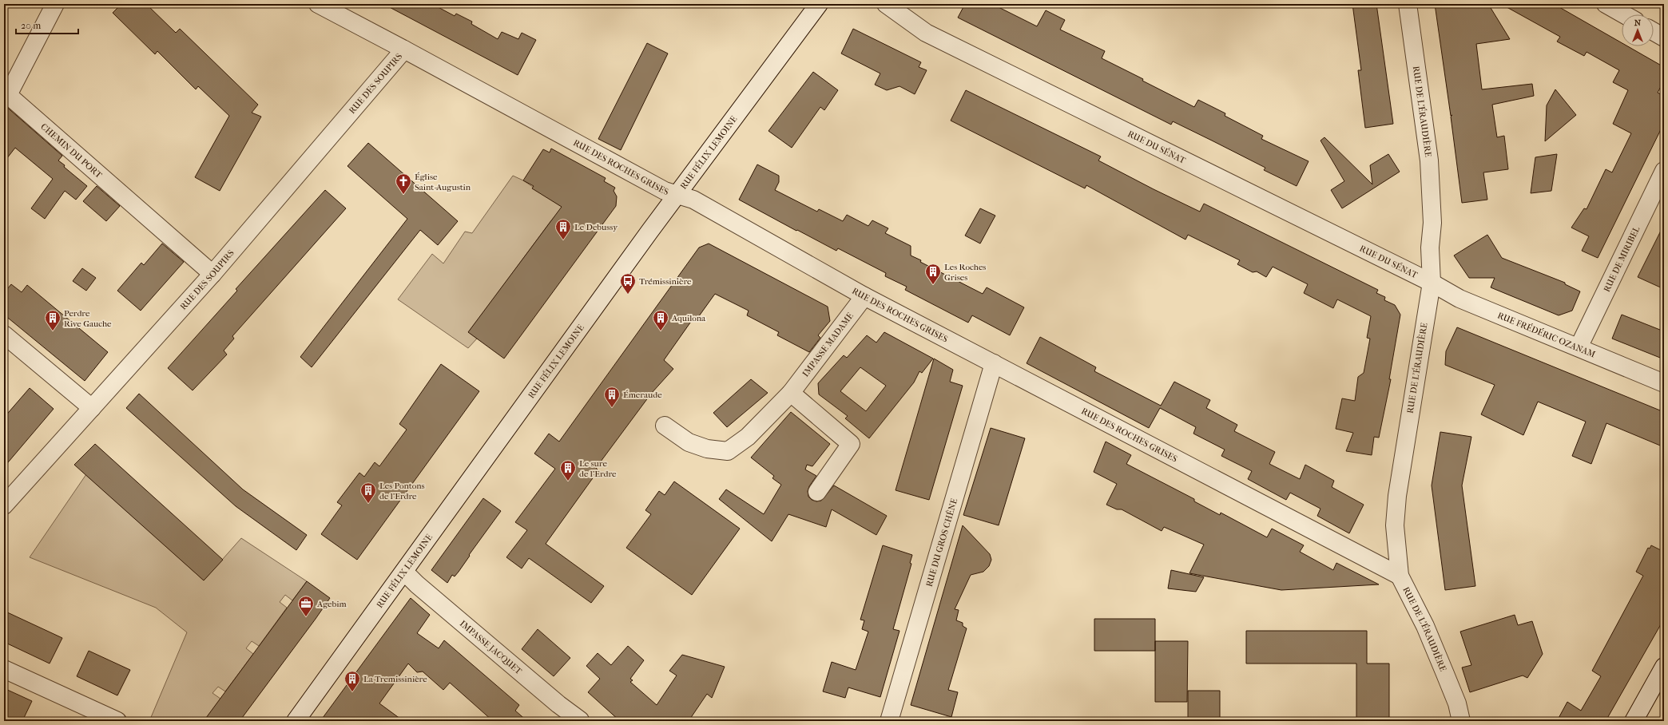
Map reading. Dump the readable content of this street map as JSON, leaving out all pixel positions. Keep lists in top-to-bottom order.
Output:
{
  "streets": {
    "street": [
      "RUE DES SOUPIRS",
      "RUE DE L'ÉRAUDIÈRE",
      "RUE DU SÉNAT",
      "CHEMIN DU PORT",
      "RUE FÉLIX LEMOINE",
      "RUE DES ROCHES GRISES",
      "RUE DE MIRIBEL",
      "RUE FRÉDÉRIC OZANAM",
      "IMPASSE MADAME",
      "RUE DU GROS CHÊNE",
      "IMPASSE JACQUET"
    ]
  },
  "crossings": [
    ["RUE DES SOUPIRS", "CHEMIN DU PORT"],
    ["RUE DES SOUPIRS", "RUE DES ROCHES GRISES"],
    ["RUE DE L'ÉRAUDIÈRE", "RUE DU SÉNAT"],
    ["RUE DE L'ÉRAUDIÈRE", "RUE DES ROCHES GRISES"],
    ["RUE DE L'ÉRAUDIÈRE", "RUE FRÉDÉRIC OZANAM"],
    ["RUE DU SÉNAT", "RUE FRÉDÉRIC OZANAM"],
    ["RUE FÉLIX LEMOINE", "RUE DES ROCHES GRISES"],
    ["RUE FÉLIX LEMOINE", "IMPASSE JACQUET"],
    ["RUE DES ROCHES GRISES", "IMPASSE MADAME"],
    ["RUE DES ROCHES GRISES", "RUE DU GROS CHÊNE"],
    ["RUE DE MIRIBEL", "RUE FRÉDÉRIC OZANAM"]
  ],
  "places": {
    "church": ["Église Saint-Augustin"],
    "building": [
      "Le Debussy",
      "Les Roches Grises",
      "Perdre Rive Gauche",
      "Aquilona",
      "Émeraude",
      "Le sure de l'Erdre",
      "Les Pontons de l'Erdre",
      "La Tremissinière"
    ],
    "bus stop": ["Trémissinière"],
    "office": ["Agebim"]
  },
  "scale_bar": "20 m",
  "north": "top"
}
